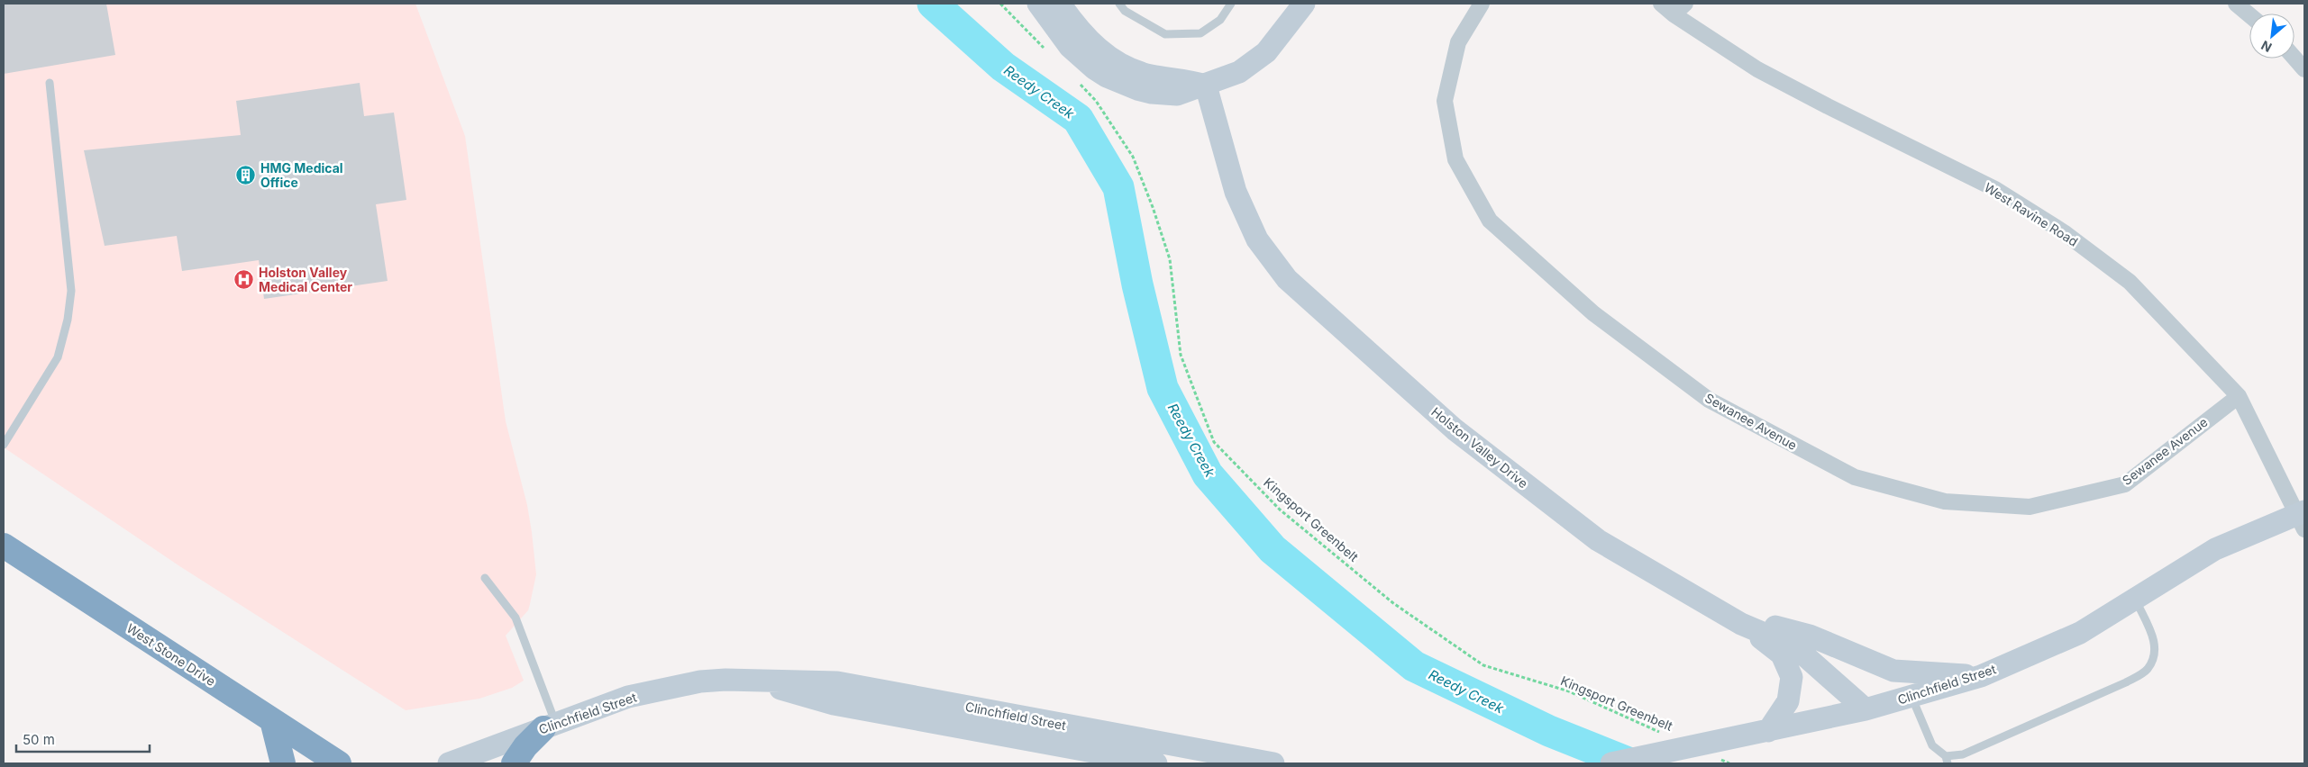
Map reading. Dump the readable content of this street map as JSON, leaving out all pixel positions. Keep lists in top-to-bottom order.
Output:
{
  "streets": {
    "highway": ["West Stone Drive"],
    "main road": ["Holston Valley Drive", "Clinchfield Street"],
    "street": ["West Ravine Road", "Sewanee Avenue"],
    "path": ["Kingsport Greenbelt"]
  },
  "crossings": [
    ["West Ravine Road", "Sewanee Avenue"],
    ["West Ravine Road", "Clinchfield Street"],
    ["Holston Valley Drive", "Clinchfield Street"]
  ],
  "water": ["Reedy Creek"],
  "places": {
    "building": ["HMG Medical Office"],
    "hospital": ["Holston Valley Medical Center"]
  },
  "scale_bar": "50 m",
  "north": "bottom left"
}
